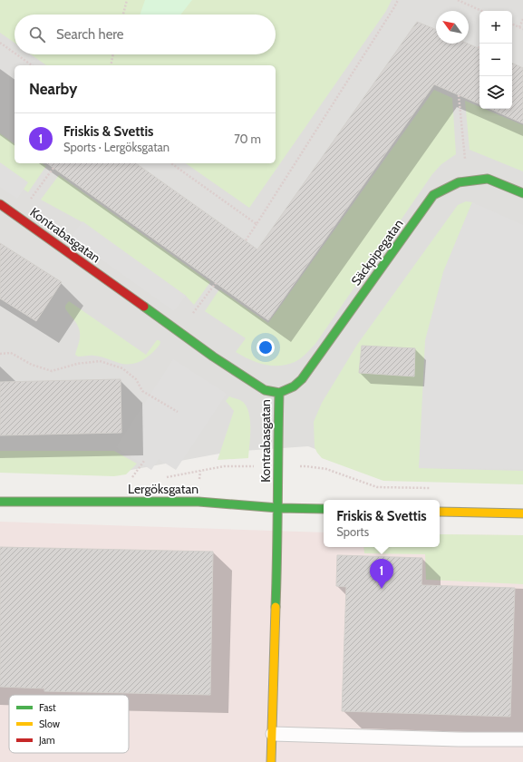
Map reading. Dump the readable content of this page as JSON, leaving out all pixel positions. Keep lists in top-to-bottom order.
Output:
{
  "streets": {
    "street": ["Kontrabasgatan", "Säckpipegatan", "Lergöksgatan"]
  },
  "crossings": [
    ["Kontrabasgatan", "Säckpipegatan"],
    ["Kontrabasgatan", "Lergöksgatan"]
  ],
  "legend": ["Fast", "Slow", "Jam"],
  "north": "top left",
  "page": {
    "map_buttons": ["+", "−"],
    "search": "Search here",
    "heading": "Nearby",
    "list": [
      {
        "mark": "1",
        "name": "Friskis & Svettis",
        "note": "Sports · Lergöksgatan",
        "value": "70 m"
      }
    ],
    "popup": ["Friskis & Svettis", "Sports"],
    "pins": "1"
  }
}
